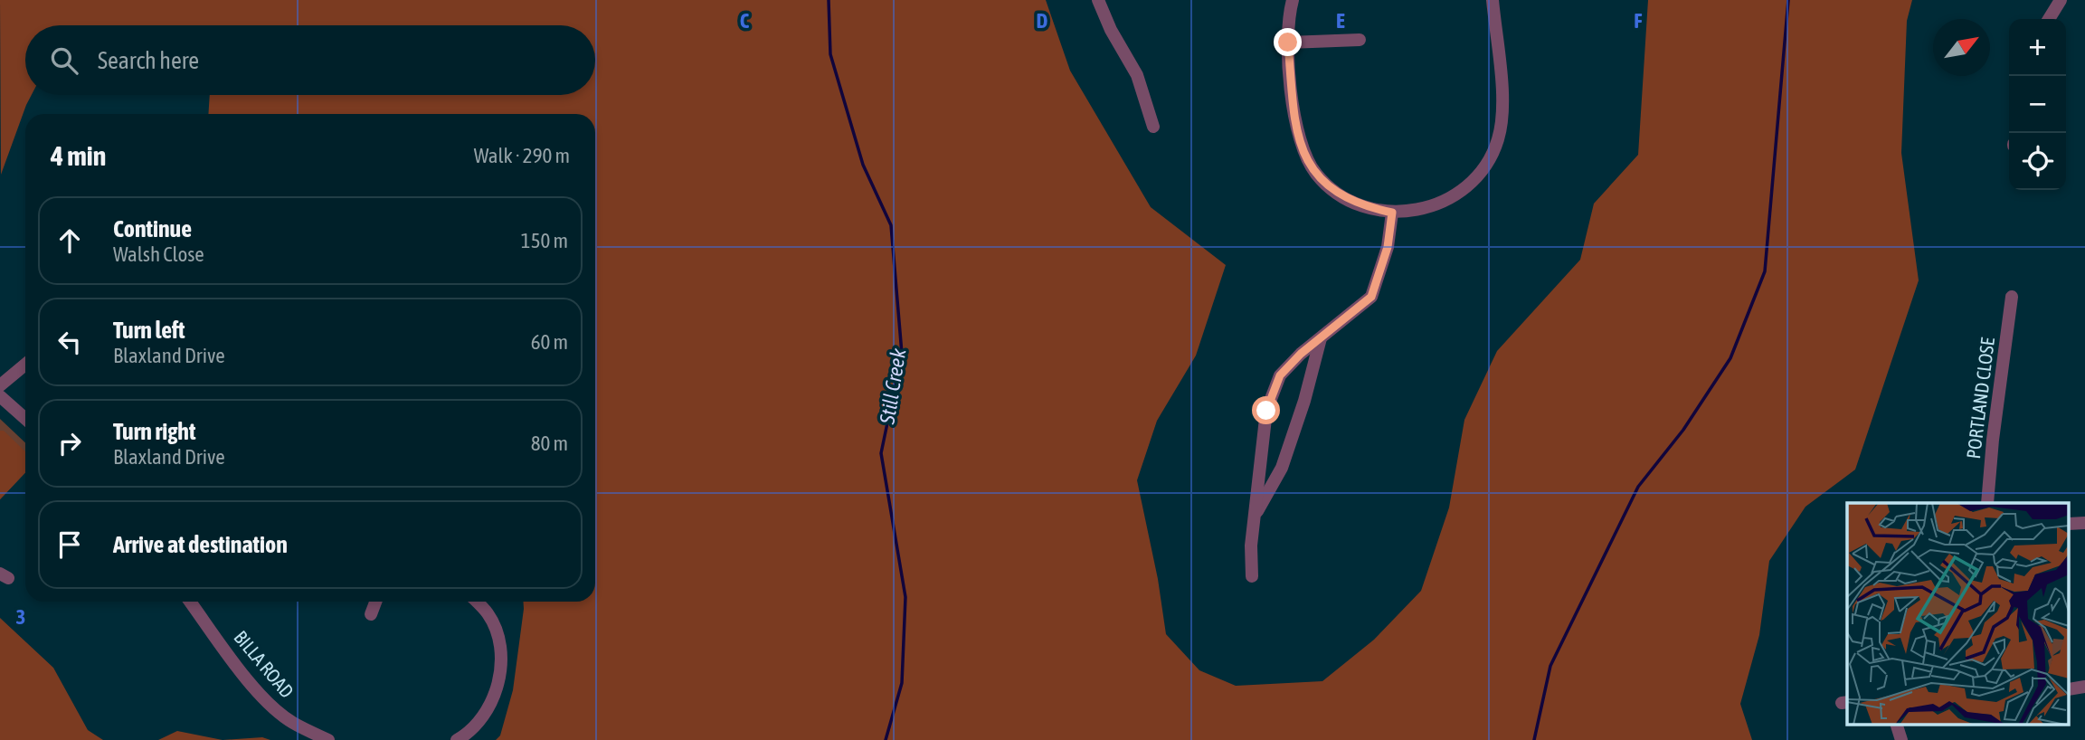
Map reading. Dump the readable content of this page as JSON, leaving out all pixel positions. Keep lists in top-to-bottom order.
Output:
{
  "streets": {
    "street": ["PORTLAND CLOSE", "BILLA ROAD"]
  },
  "water": ["Still Creek"],
  "north": "top right",
  "page": {
    "map_buttons": ["+", "−"],
    "search": "Search here",
    "heading": ["4 min", "Walk · 290 m"],
    "list": [
      ["Continue", "Walsh Close", "150 m"],
      ["Turn left", "Blaxland Drive", "60 m"],
      ["Turn right", "Blaxland Drive", "80 m"],
      "Arrive at destination"
    ]
  },
  "grid": {
    "columns": [
      "C",
      "D",
      "E",
      "F"
    ],
    "rows": ["3"]
  }
}
